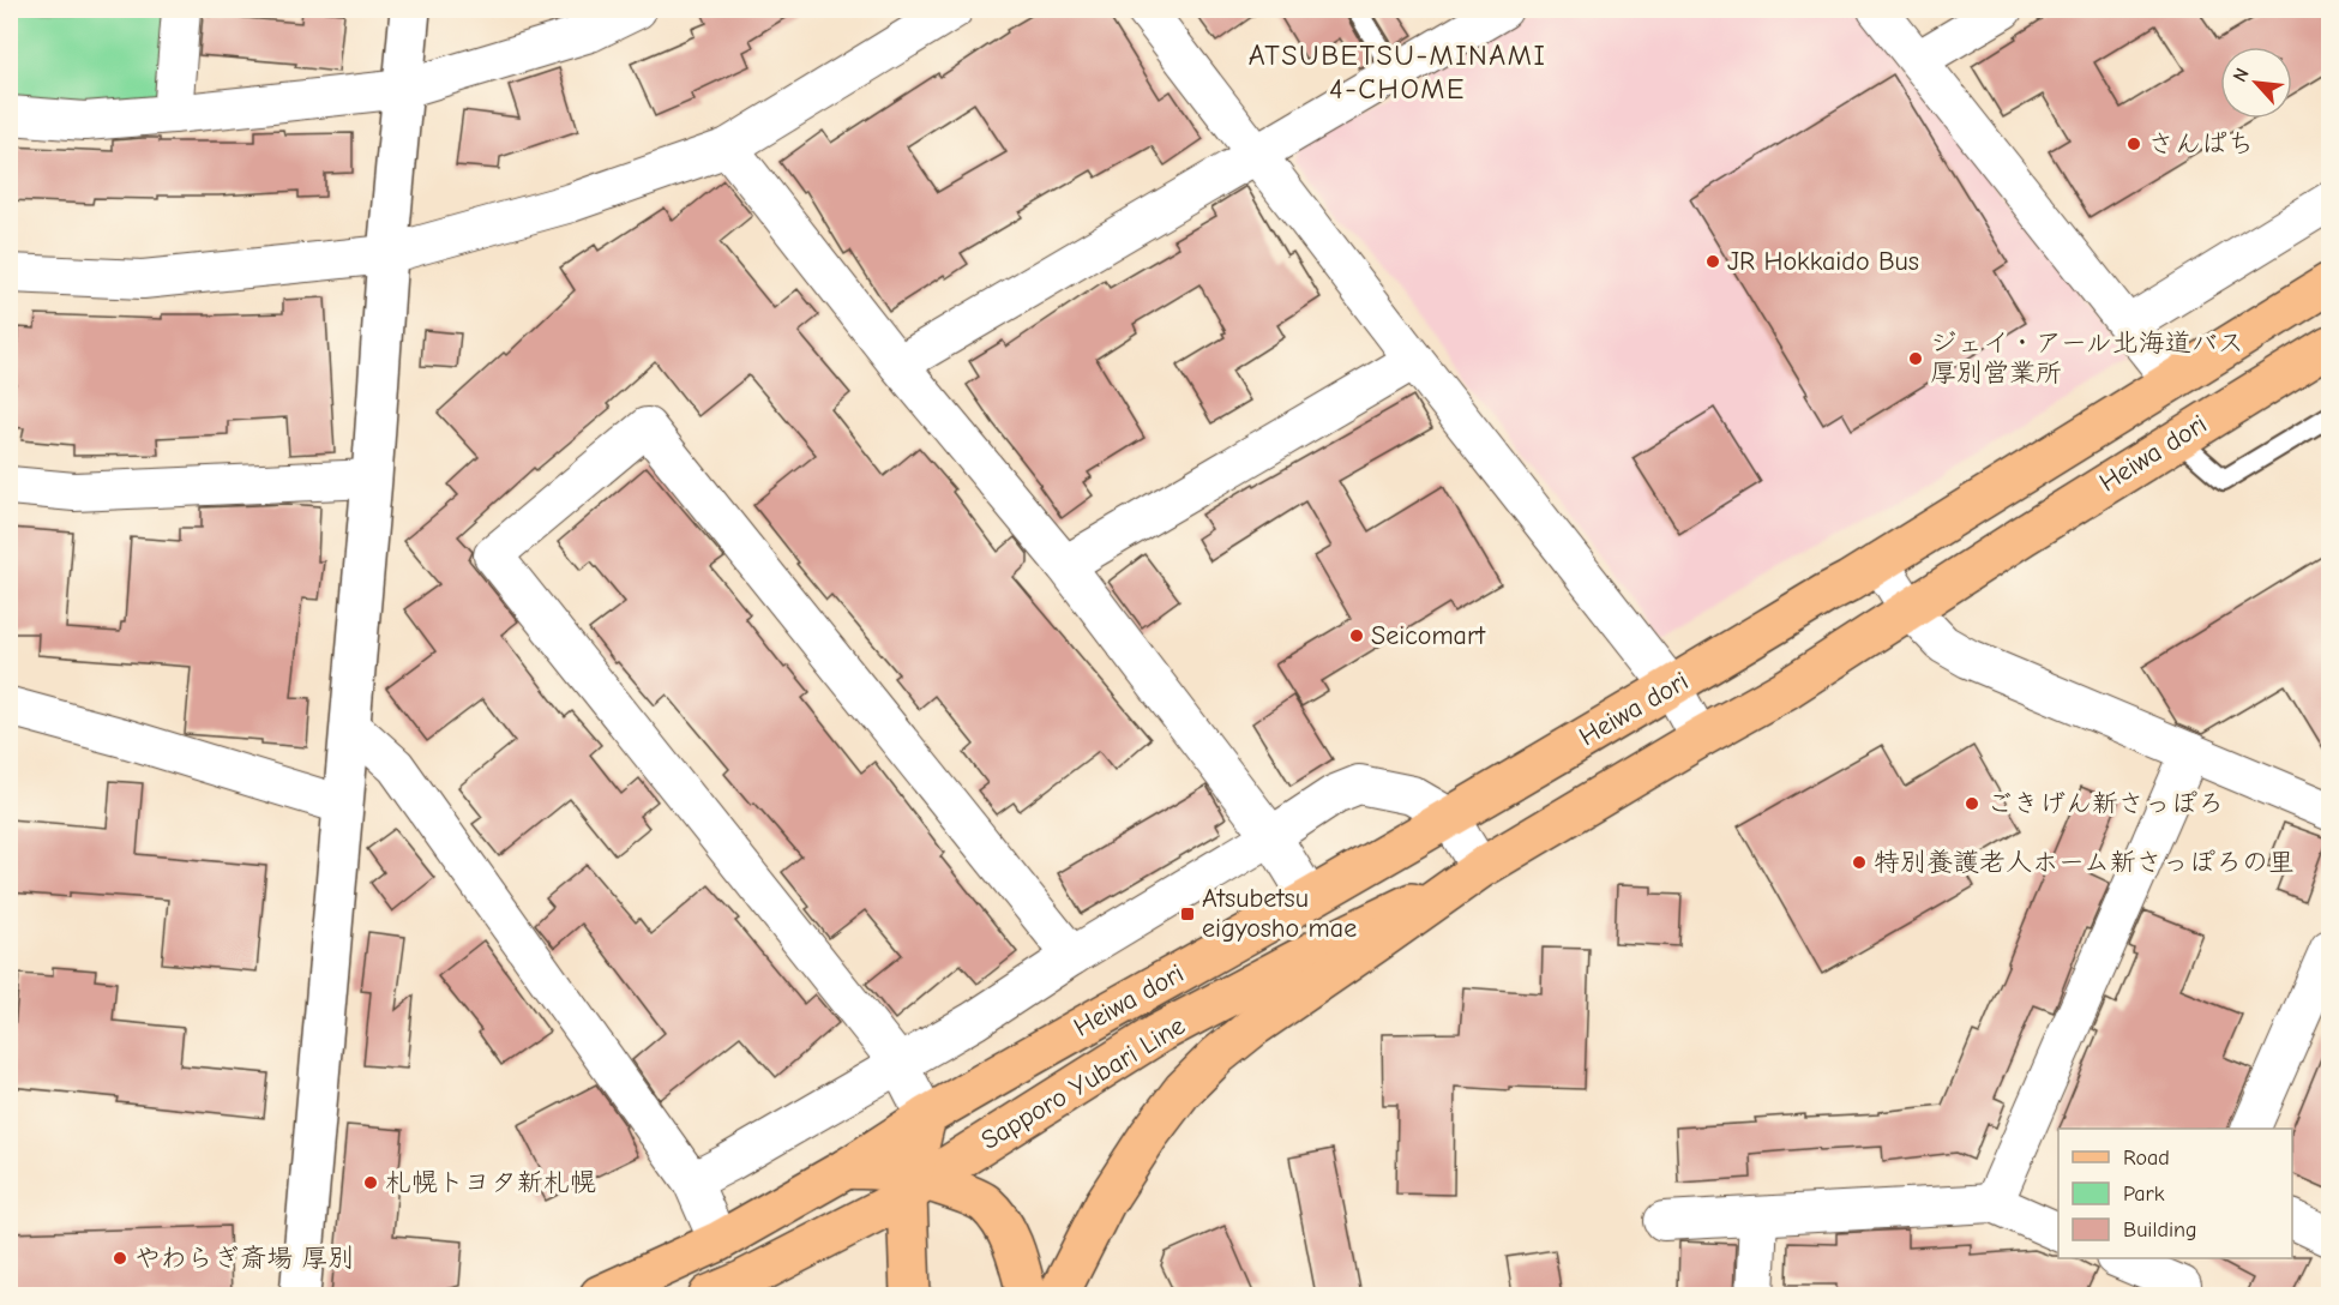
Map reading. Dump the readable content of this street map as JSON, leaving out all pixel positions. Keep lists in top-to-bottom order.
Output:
{
  "streets": {
    "main road": ["Heiwa dori", "Sapporo Yubari Line"]
  },
  "crossings": [
    ["Heiwa dori", "Sapporo Yubari Line"]
  ],
  "districts": ["ATSUBETSU-MINAMI 4-CHOME"],
  "places": {
    "other": [
      "さんぱち",
      "JR Hokkaido Bus",
      "ジェイ・アール北海道バス 厚別営業所",
      "Seicomart",
      "ごきげん新さっぽろ",
      "特別養護老人ホーム新さっぽろの里",
      "札幌トヨタ新札幌",
      "やわらぎ斎場 厚別"
    ],
    "transit": ["Atsubetsu eigyosho mae"]
  },
  "legend": ["Road", "Park", "Building"],
  "north": "top left"
}
